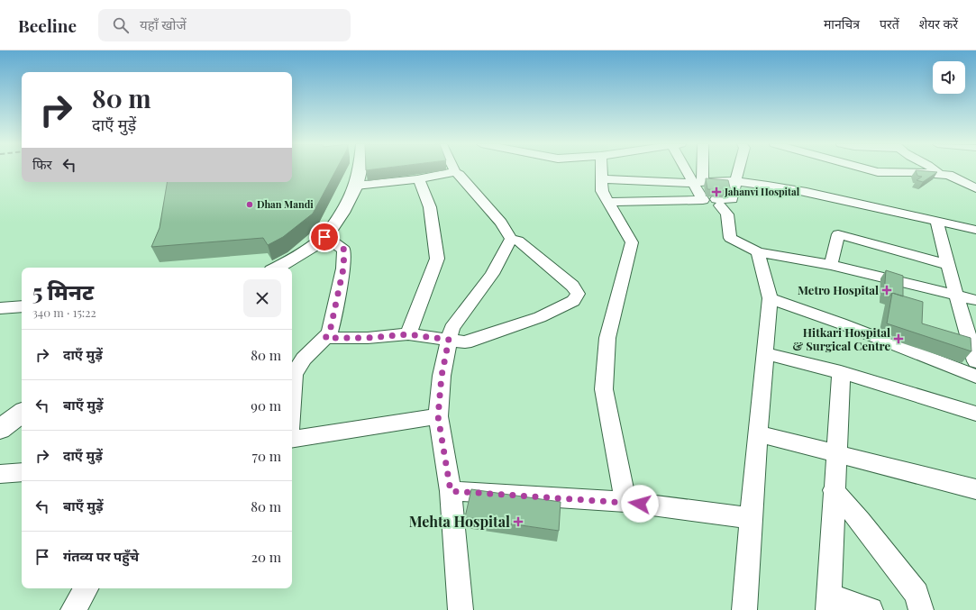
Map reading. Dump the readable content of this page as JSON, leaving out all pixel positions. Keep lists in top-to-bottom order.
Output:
{
  "places": {
    "health": [
      "Jahanvi Hospital",
      "Metro Hospital",
      "Hitkari Hospital & Surgical Centre",
      "Mehta Hospital"
    ],
    "other": ["Dhan Mandi"]
  },
  "page": {
    "header": "Beeline",
    "search": "यहाँ खोजें",
    "nav": ["मानचित्र", "परतें", "शेयर करें"],
    "turn": ["80 m", "दाएँ मुड़ें"],
    "then": "फिर",
    "heading": ["5 मिनट", "340 m · 15:22"],
    "list": [
      {
        "name": "दाएँ मुड़ें",
        "value": "80 m"
      },
      {
        "name": "बाएँ मुड़ें",
        "value": "90 m"
      },
      {
        "name": "दाएँ मुड़ें",
        "value": "70 m"
      },
      {
        "name": "बाएँ मुड़ें",
        "value": "80 m"
      },
      {
        "name": "गंतव्य पर पहुँचे",
        "value": "20 m"
      }
    ]
  }
}
